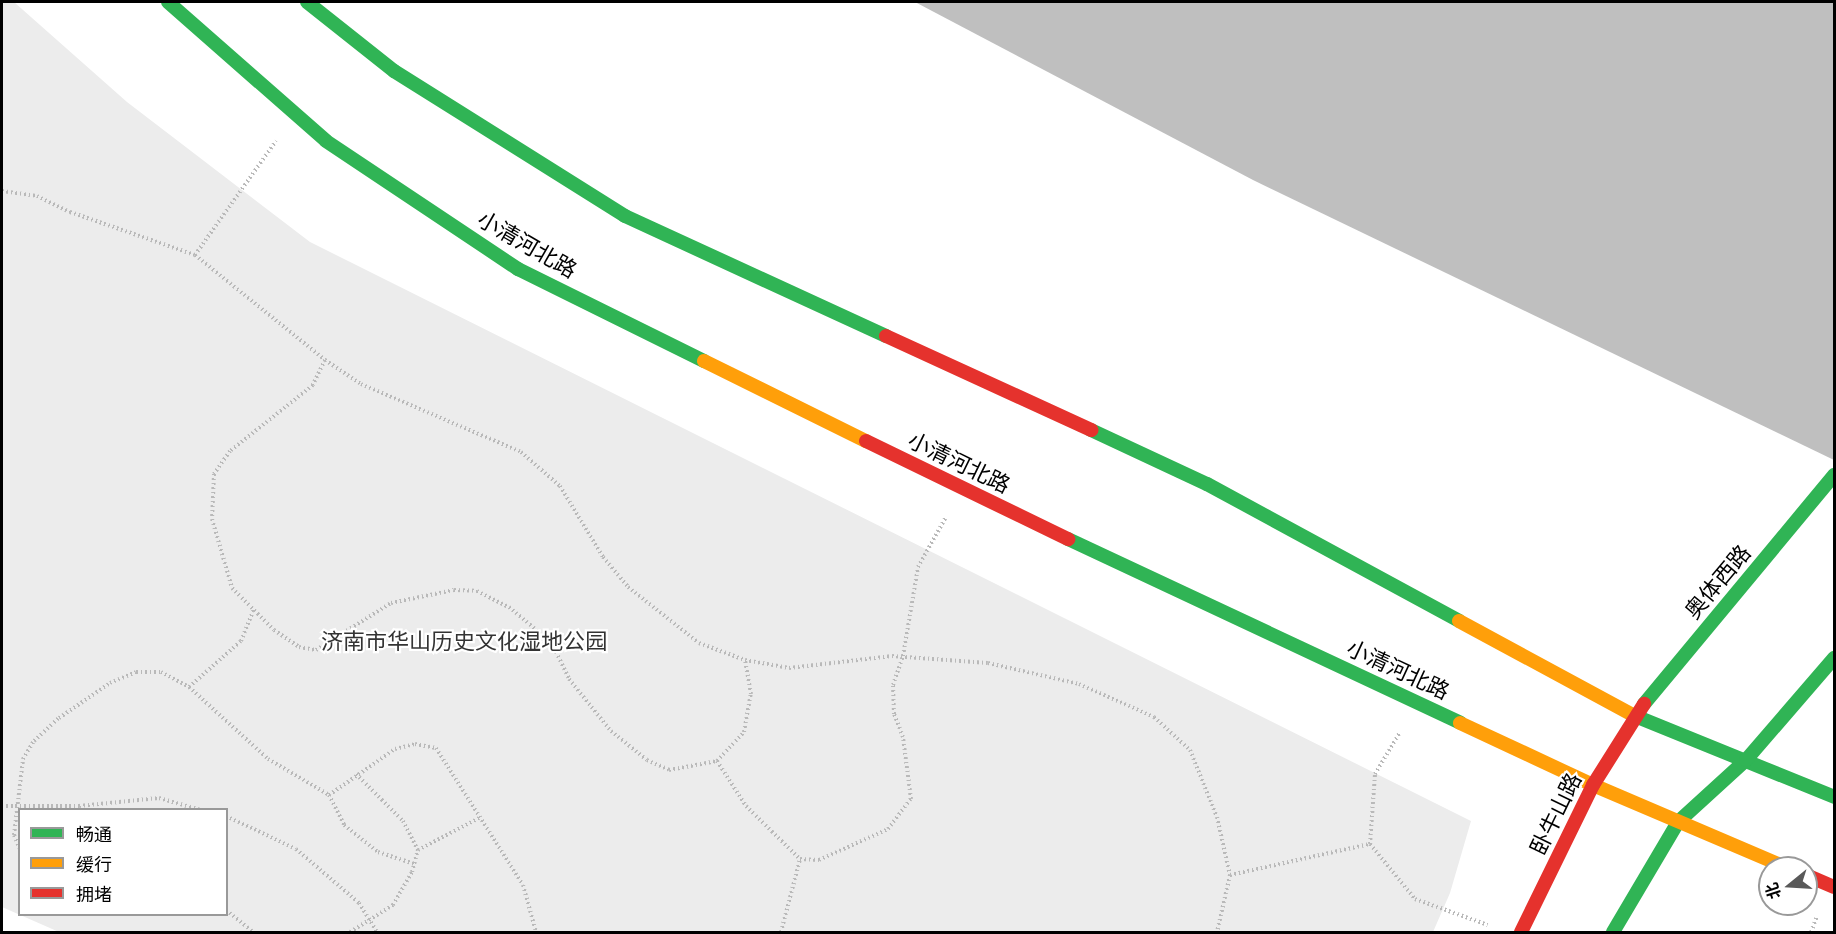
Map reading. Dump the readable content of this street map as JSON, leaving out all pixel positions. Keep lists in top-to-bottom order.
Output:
{
  "streets": {
    "main road": ["小清河北路", "奥体西路", "卧牛山路"]
  },
  "crossings": [
    ["小清河北路", "卧牛山路"],
    ["奥体西路", "卧牛山路"]
  ],
  "parks": ["济南市华山历史文化湿地公园"],
  "legend": ["畅通", "缓行", "拥堵"],
  "north": "left"
}
